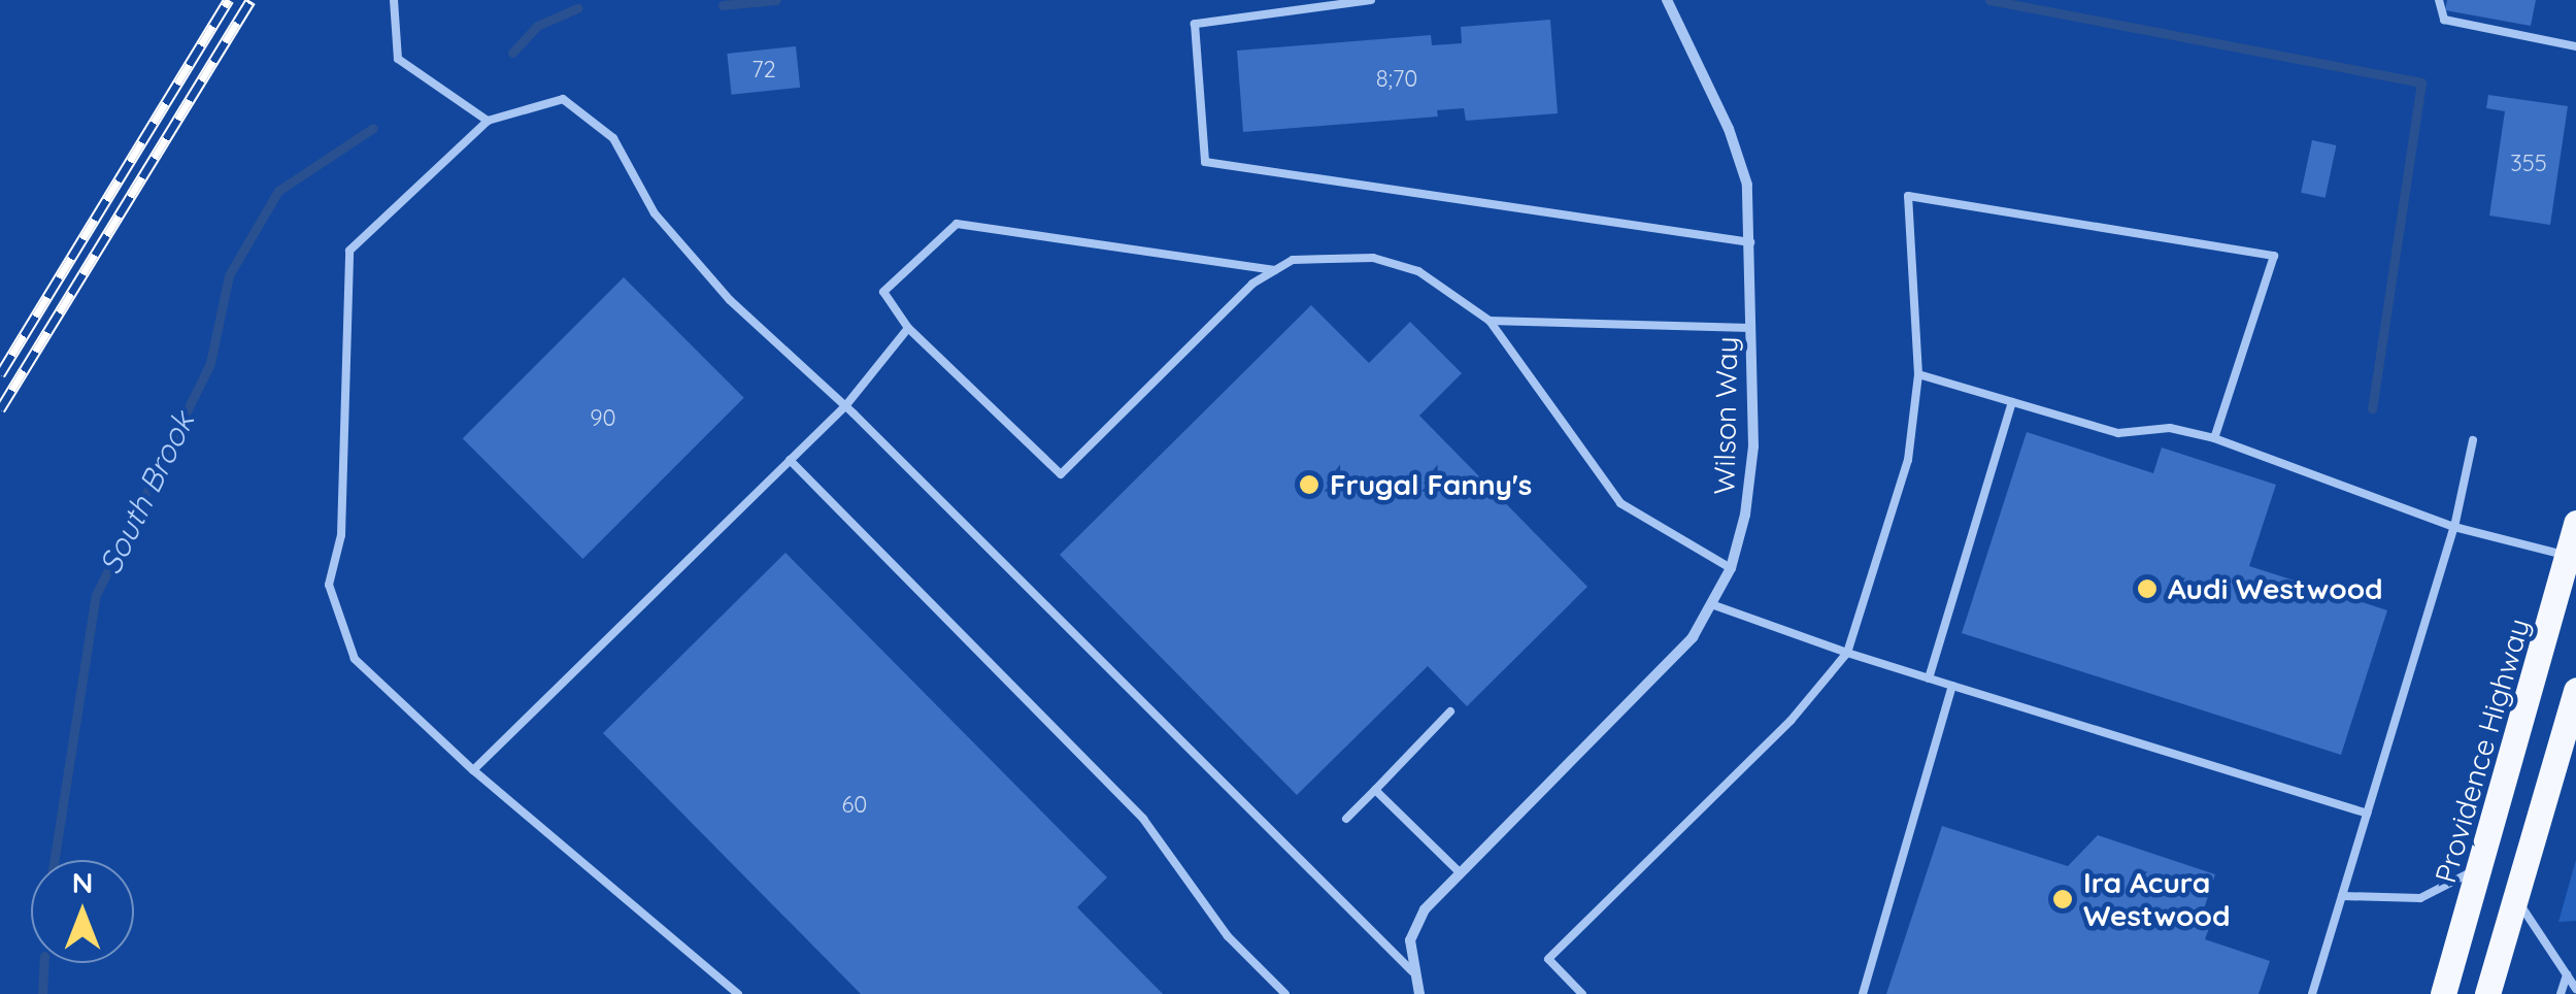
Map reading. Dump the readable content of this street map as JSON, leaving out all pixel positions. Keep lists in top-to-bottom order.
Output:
{
  "streets": {
    "main road": ["Providence Highway"],
    "street": ["Wilson Way"]
  },
  "water": ["South Brook"],
  "places": ["Frugal Fanny's", "Audi Westwood", "Ira Acura Westwood"],
  "house_numbers": [
    "72",
    "8;70",
    "355",
    "90",
    "60"
  ],
  "north": "top"
}
